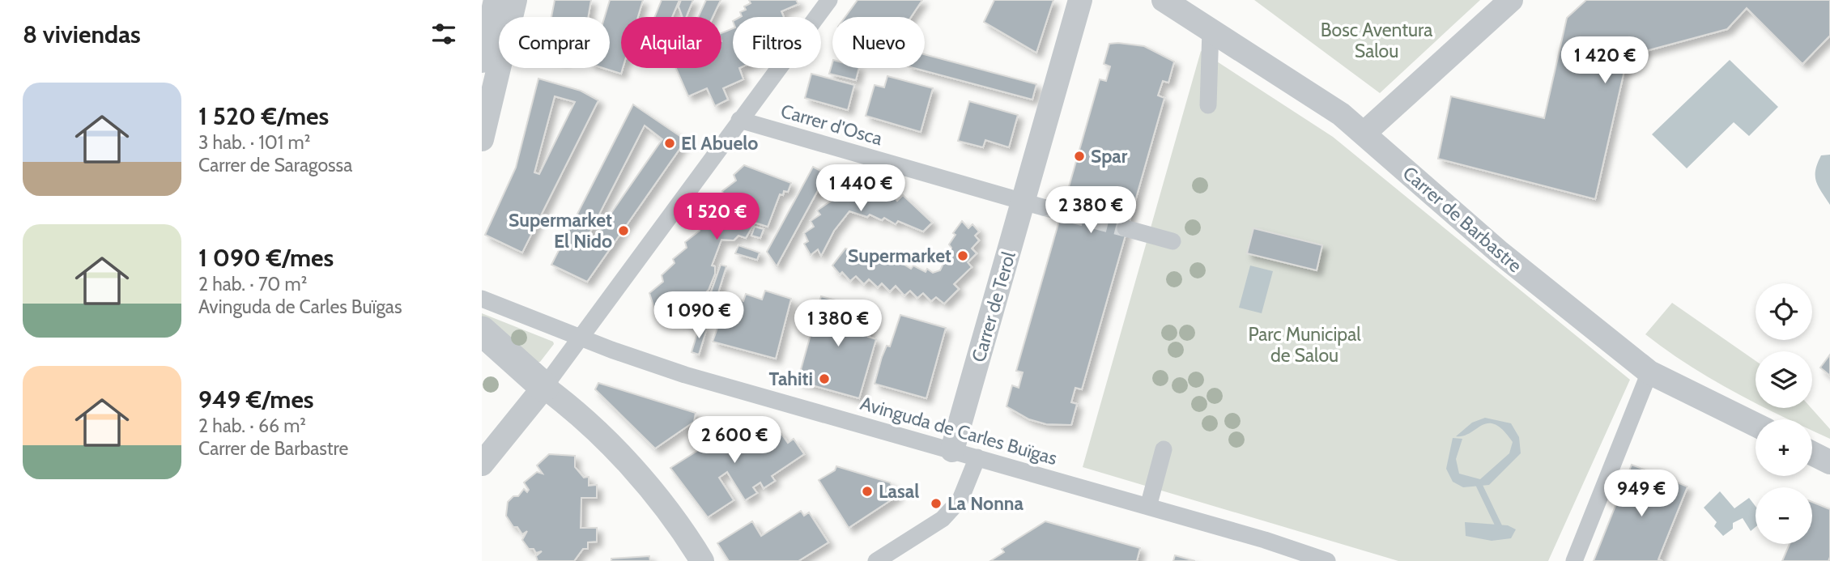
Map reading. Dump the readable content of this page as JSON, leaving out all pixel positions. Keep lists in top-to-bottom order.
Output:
{
  "streets": {
    "street": [
      "Carrer d'Osca",
      "Carrer de Barbastre",
      "Carrer de Terol",
      "Avinguda de Carles Buïgas"
    ]
  },
  "crossings": [
    ["Carrer d'Osca", "Carrer de Terol"],
    ["Carrer de Terol", "Avinguda de Carles Buïgas"]
  ],
  "parks": ["Bosc Aventura Salou", "Parc Municipal de Salou"],
  "places": [
    "El Abuelo",
    "Spar",
    "Supermarket El Nido",
    "Supermarket",
    "Tahiti",
    "Lasal",
    "La Nonna"
  ],
  "page": {
    "heading": "8 viviendas",
    "chip": [
      "Comprar",
      "Alquilar",
      "Filtros",
      "Nuevo"
    ],
    "price": [
      "1 420 €",
      "1 440 €",
      "2 380 €",
      "1 520 €",
      "1 090 €",
      "1 380 €",
      "2 600 €",
      "949 €"
    ],
    "list": [
      {
        "name": "1 520 €/mes",
        "note": "3 hab. · 101 m² · Carrer de Saragossa"
      },
      {
        "name": "1 090 €/mes",
        "note": "2 hab. · 70 m² · Avinguda de Carles Buïgas"
      },
      {
        "name": "949 €/mes",
        "note": "2 hab. · 66 m² · Carrer de Barbastre"
      }
    ],
    "map_buttons": ["+", "−"]
  }
}
